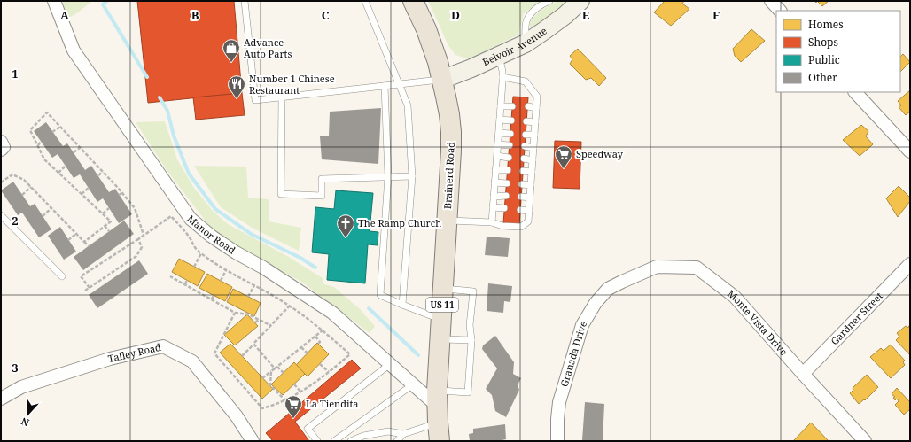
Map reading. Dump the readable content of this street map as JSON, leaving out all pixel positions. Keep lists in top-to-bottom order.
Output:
{
  "streets": {
    "main road": ["Brainerd Road", "US 11"],
    "street": [
      "Belvoir Avenue",
      "Manor Road",
      "Gardner Street",
      "Monte Vista Drive",
      "Talley Road",
      "Granada Drive"
    ]
  },
  "crossings": [
    ["Belvoir Avenue", "Brainerd Road"],
    ["Brainerd Road", "Manor Road"],
    ["Gardner Street", "Monte Vista Drive"],
    ["Monte Vista Drive", "Granada Drive"]
  ],
  "places": {
    "shop": ["Advance Auto Parts"],
    "restaurant": ["Number 1 Chinese Restaurant"],
    "supermarket": ["Speedway", "La Tiendita"],
    "church": ["The Ramp Church"]
  },
  "legend": [
    "Homes",
    "Shops",
    "Public",
    "Other"
  ],
  "north": "bottom",
  "grid": {
    "columns": [
      "A",
      "B",
      "C",
      "D",
      "E",
      "F"
    ],
    "rows": ["1", "2", "3"]
  }
}
